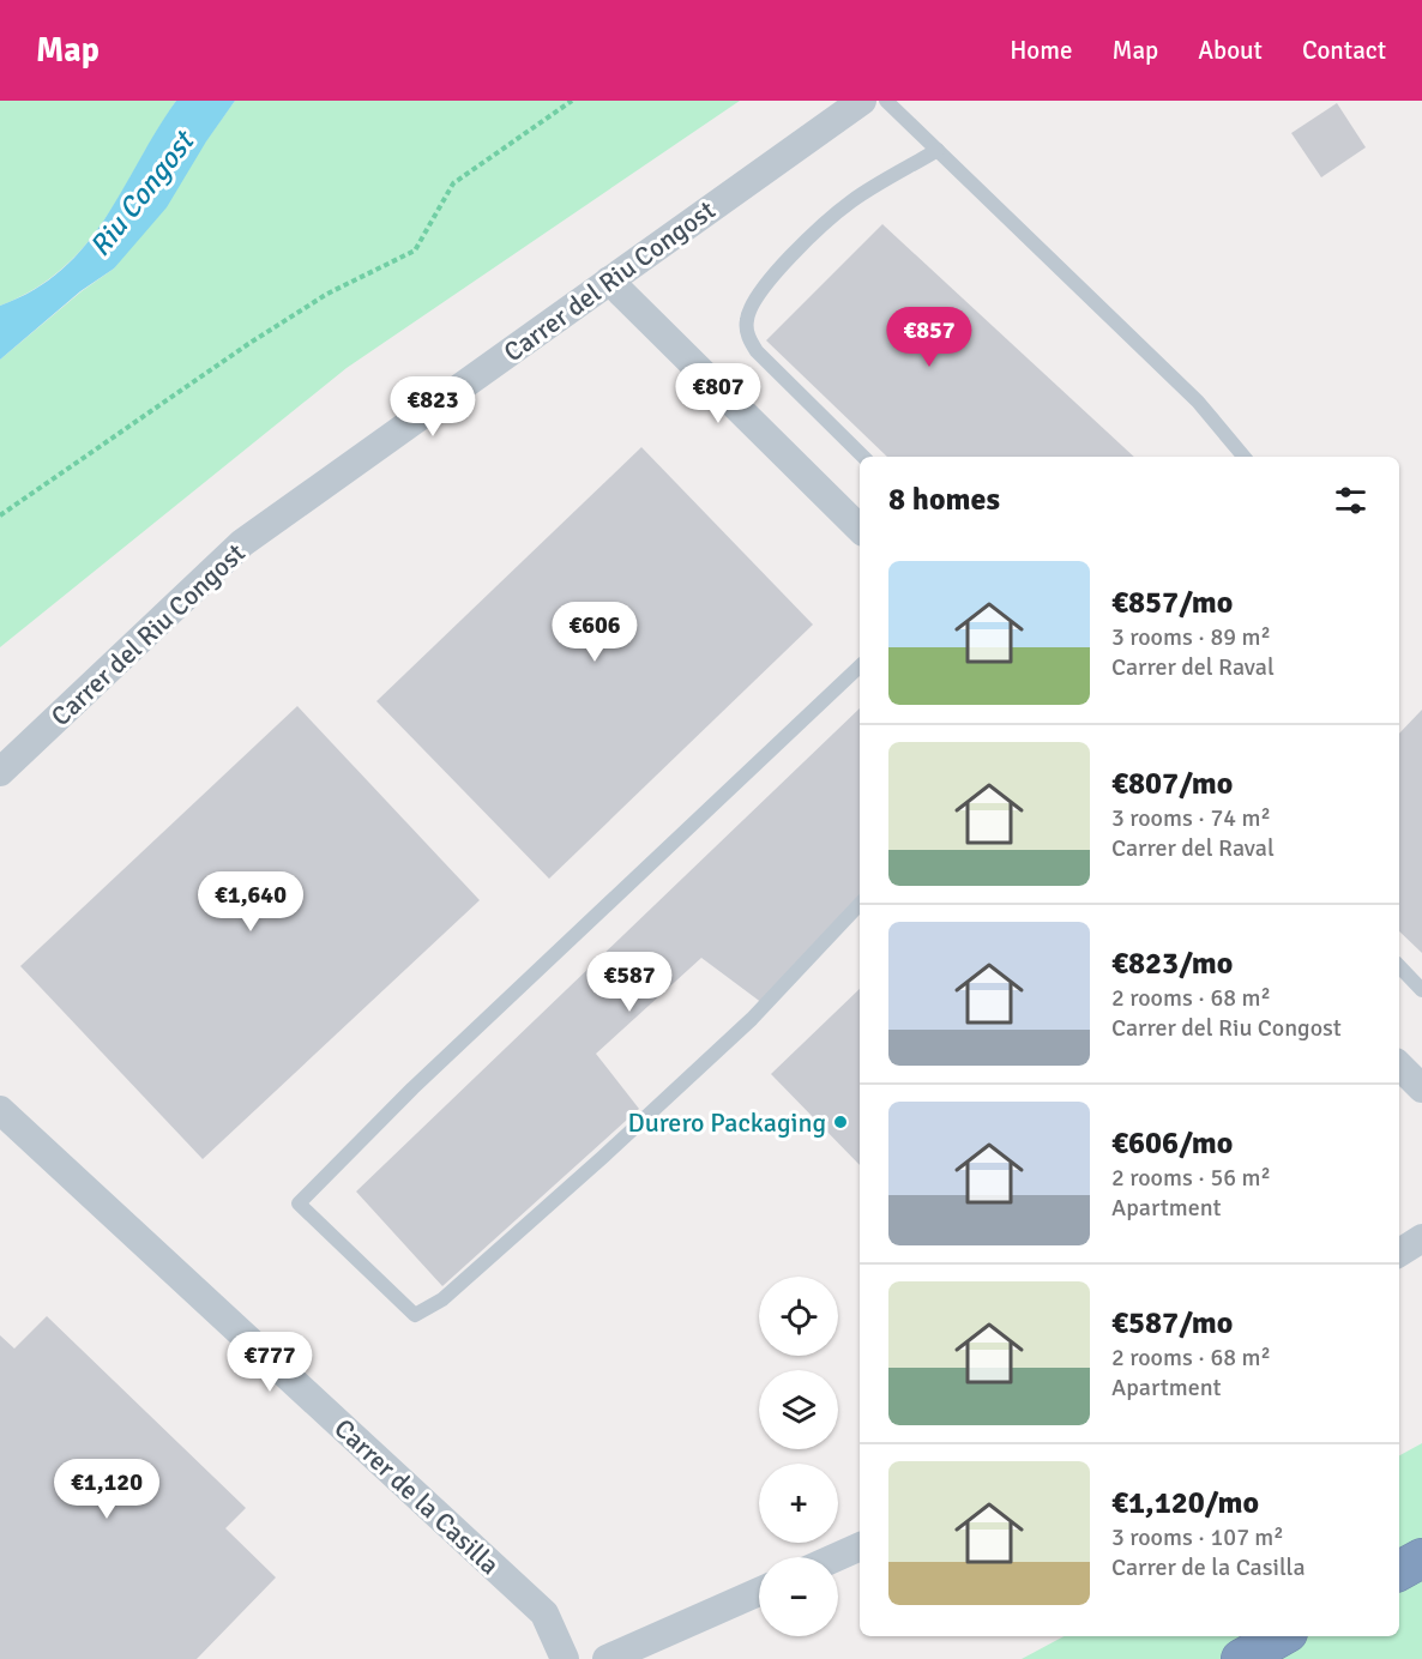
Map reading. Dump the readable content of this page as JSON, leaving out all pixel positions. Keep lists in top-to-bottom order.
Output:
{
  "streets": {
    "street": ["Carrer del Riu Congost", "Carrer de la Casilla"]
  },
  "water": ["Riu Congost"],
  "places": ["Durero Packaging"],
  "page": {
    "header": "Map",
    "nav": [
      "Home",
      "Map",
      "About",
      "Contact"
    ],
    "price": [
      "€857",
      "€807",
      "€823",
      "€606",
      "€1,640",
      "€587",
      "€777",
      "€1,120"
    ],
    "heading": "8 homes",
    "list": [
      {
        "name": "€857/mo",
        "note": "3 rooms · 89 m² · Carrer del Raval"
      },
      {
        "name": "€807/mo",
        "note": "3 rooms · 74 m² · Carrer del Raval"
      },
      {
        "name": "€823/mo",
        "note": "2 rooms · 68 m² · Carrer del Riu Congost"
      },
      {
        "name": "€606/mo",
        "note": "2 rooms · 56 m² · Apartment"
      },
      {
        "name": "€587/mo",
        "note": "2 rooms · 68 m² · Apartment"
      },
      {
        "name": "€1,120/mo",
        "note": "3 rooms · 107 m² · Carrer de la Casilla"
      }
    ],
    "map_buttons": ["+", "−"]
  }
}
